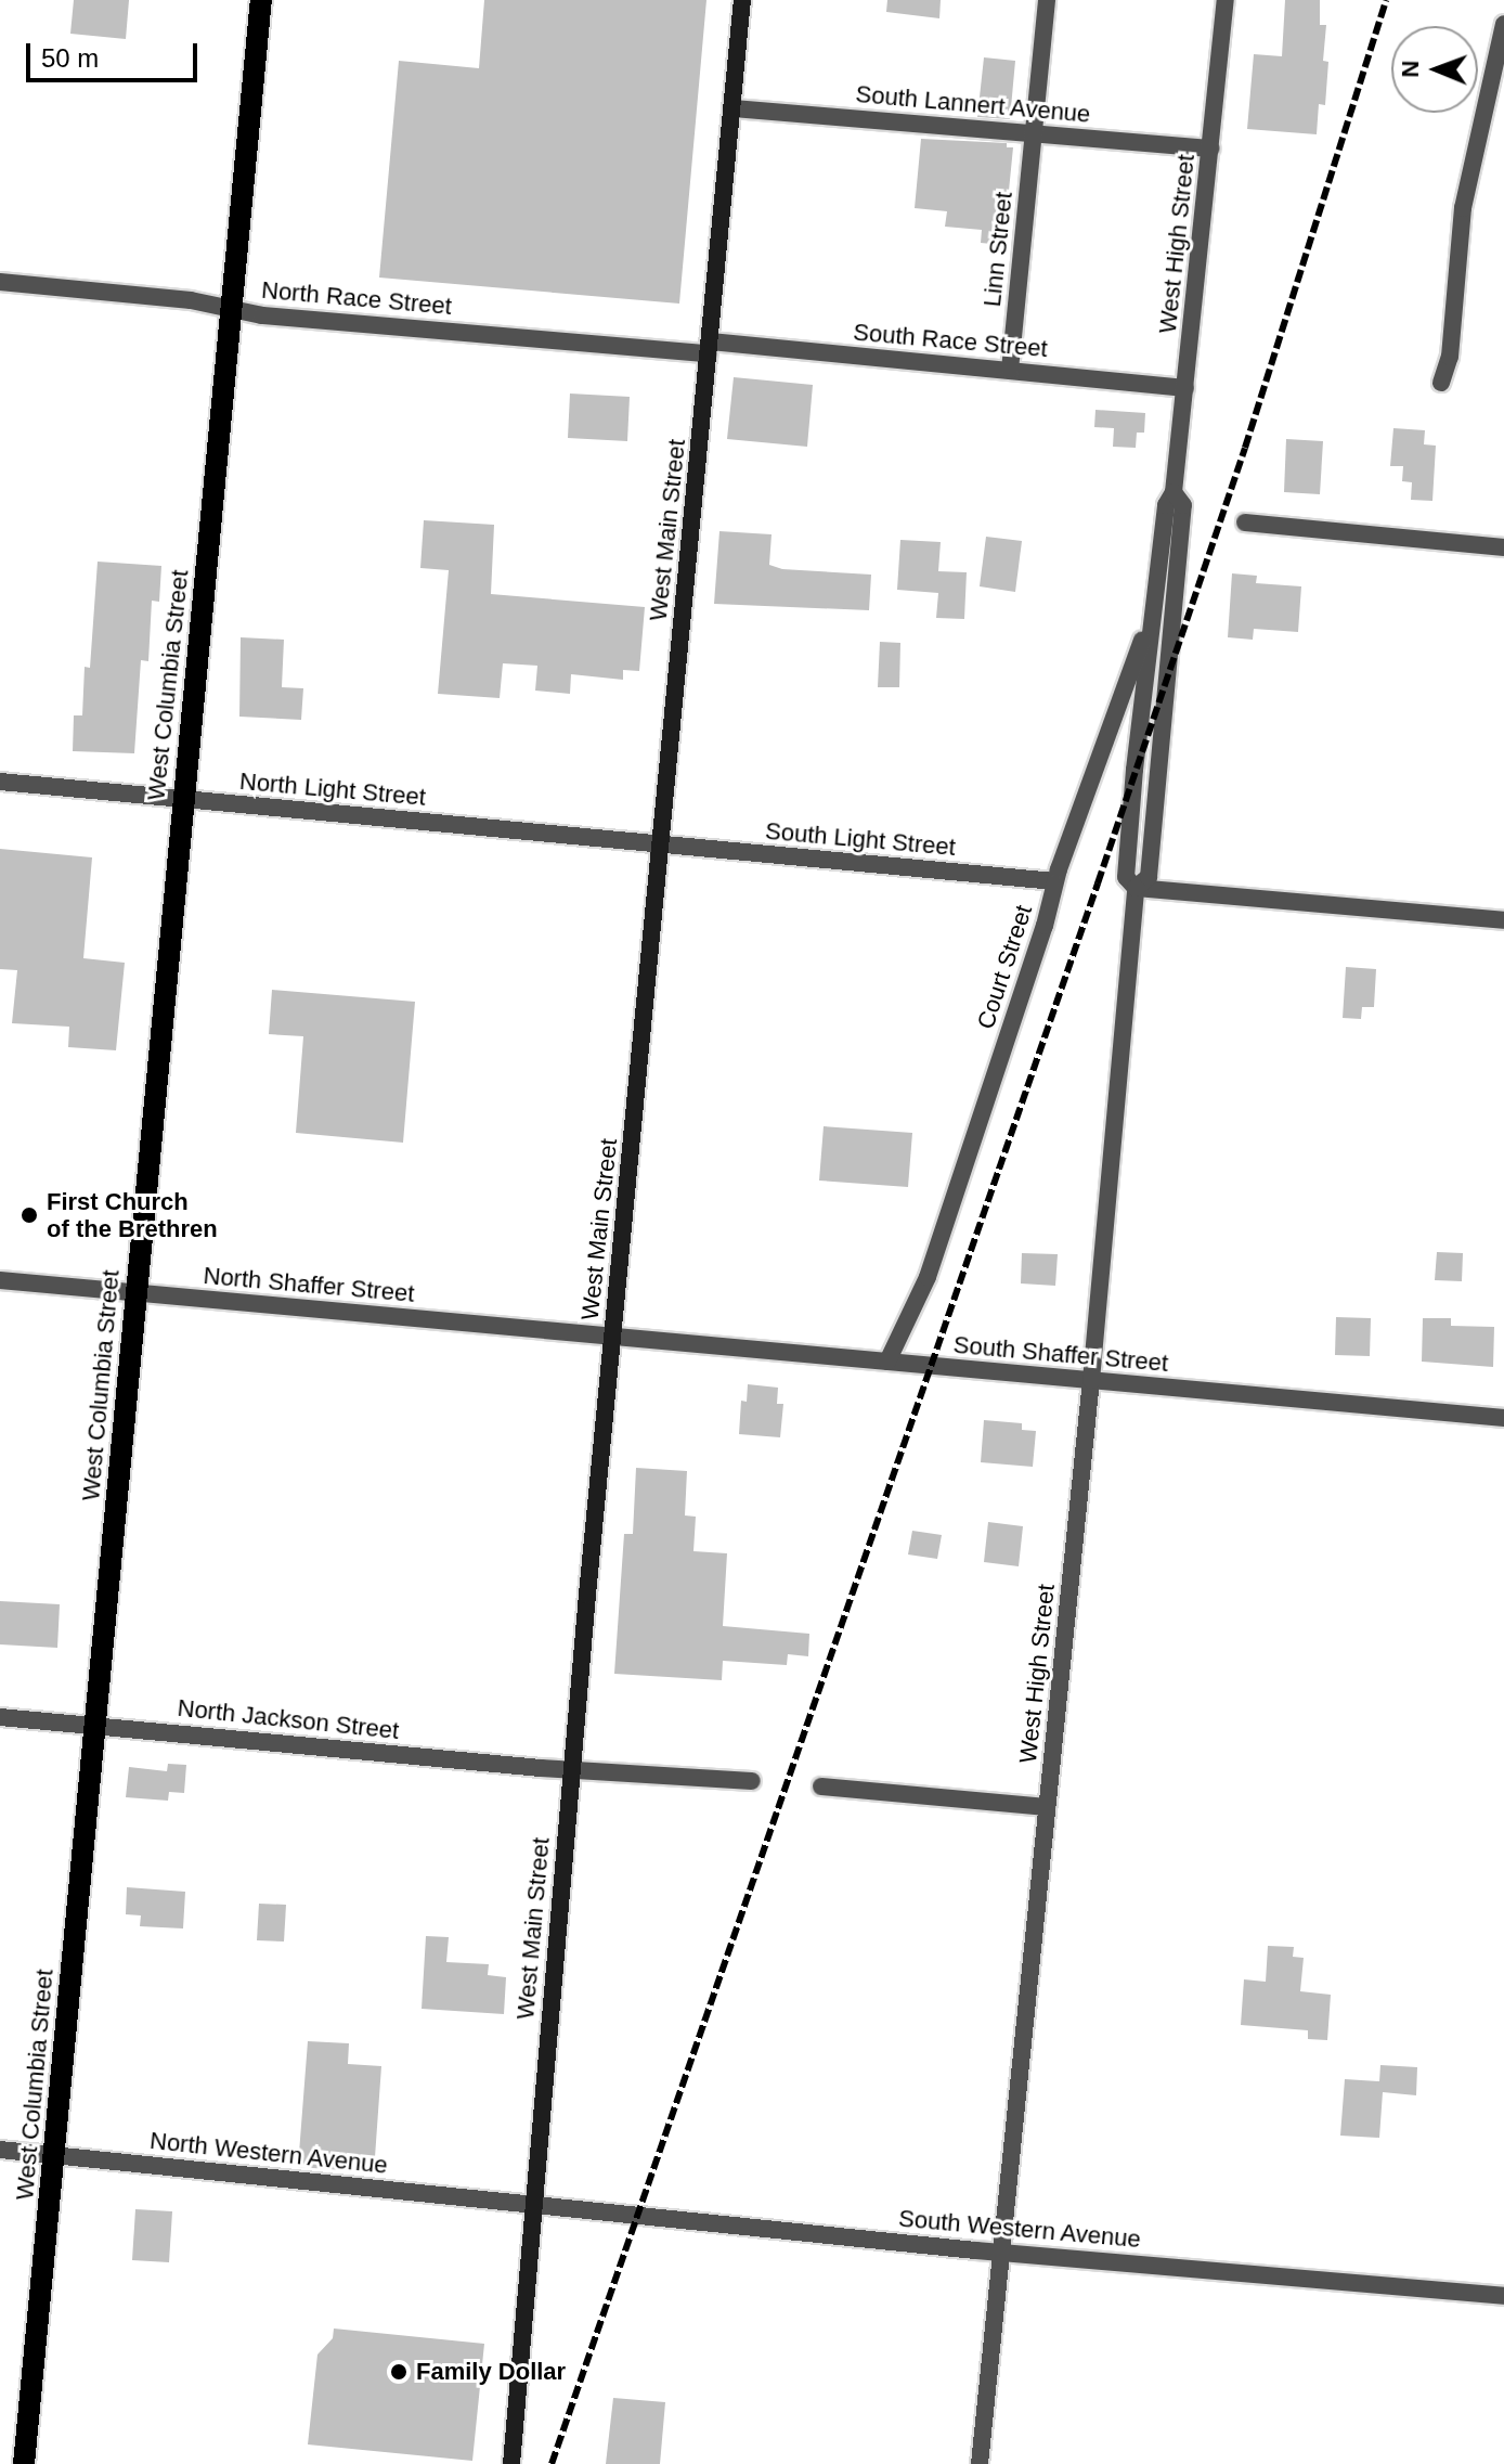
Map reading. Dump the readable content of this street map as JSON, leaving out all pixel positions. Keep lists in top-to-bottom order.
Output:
{
  "streets": {
    "main road": ["West Columbia Street"],
    "street": [
      "South Lannert Avenue",
      "West High Street",
      "Linn Street",
      "North Race Street",
      "South Race Street",
      "West Main Street",
      "North Light Street",
      "South Light Street",
      "Court Street",
      "North Shaffer Street",
      "South Shaffer Street",
      "North Jackson Street",
      "North Western Avenue",
      "South Western Avenue"
    ]
  },
  "crossings": [
    ["South Lannert Avenue", "West High Street"],
    ["South Lannert Avenue", "Linn Street"],
    ["South Lannert Avenue", "West Main Street"],
    ["West High Street", "South Race Street"],
    ["West High Street", "Court Street"],
    ["West High Street", "South Shaffer Street"],
    ["West High Street", "South Western Avenue"],
    ["Linn Street", "South Race Street"],
    ["North Race Street", "South Race Street"],
    ["North Race Street", "West Main Street"],
    ["North Race Street", "West Columbia Street"],
    ["South Race Street", "West Main Street"],
    ["West Main Street", "North Light Street"],
    ["West Main Street", "South Light Street"],
    ["West Main Street", "North Shaffer Street"],
    ["West Main Street", "South Shaffer Street"],
    ["West Main Street", "North Jackson Street"],
    ["West Main Street", "North Western Avenue"],
    ["West Main Street", "South Western Avenue"],
    ["West Columbia Street", "North Light Street"],
    ["West Columbia Street", "North Shaffer Street"],
    ["West Columbia Street", "North Jackson Street"],
    ["West Columbia Street", "North Western Avenue"],
    ["North Light Street", "South Light Street"],
    ["South Light Street", "Court Street"],
    ["Court Street", "South Shaffer Street"],
    ["North Shaffer Street", "South Shaffer Street"],
    ["North Western Avenue", "South Western Avenue"]
  ],
  "places": ["First Church of the Brethren", "Family Dollar"],
  "scale_bar": "50 m",
  "north": "left"
}
